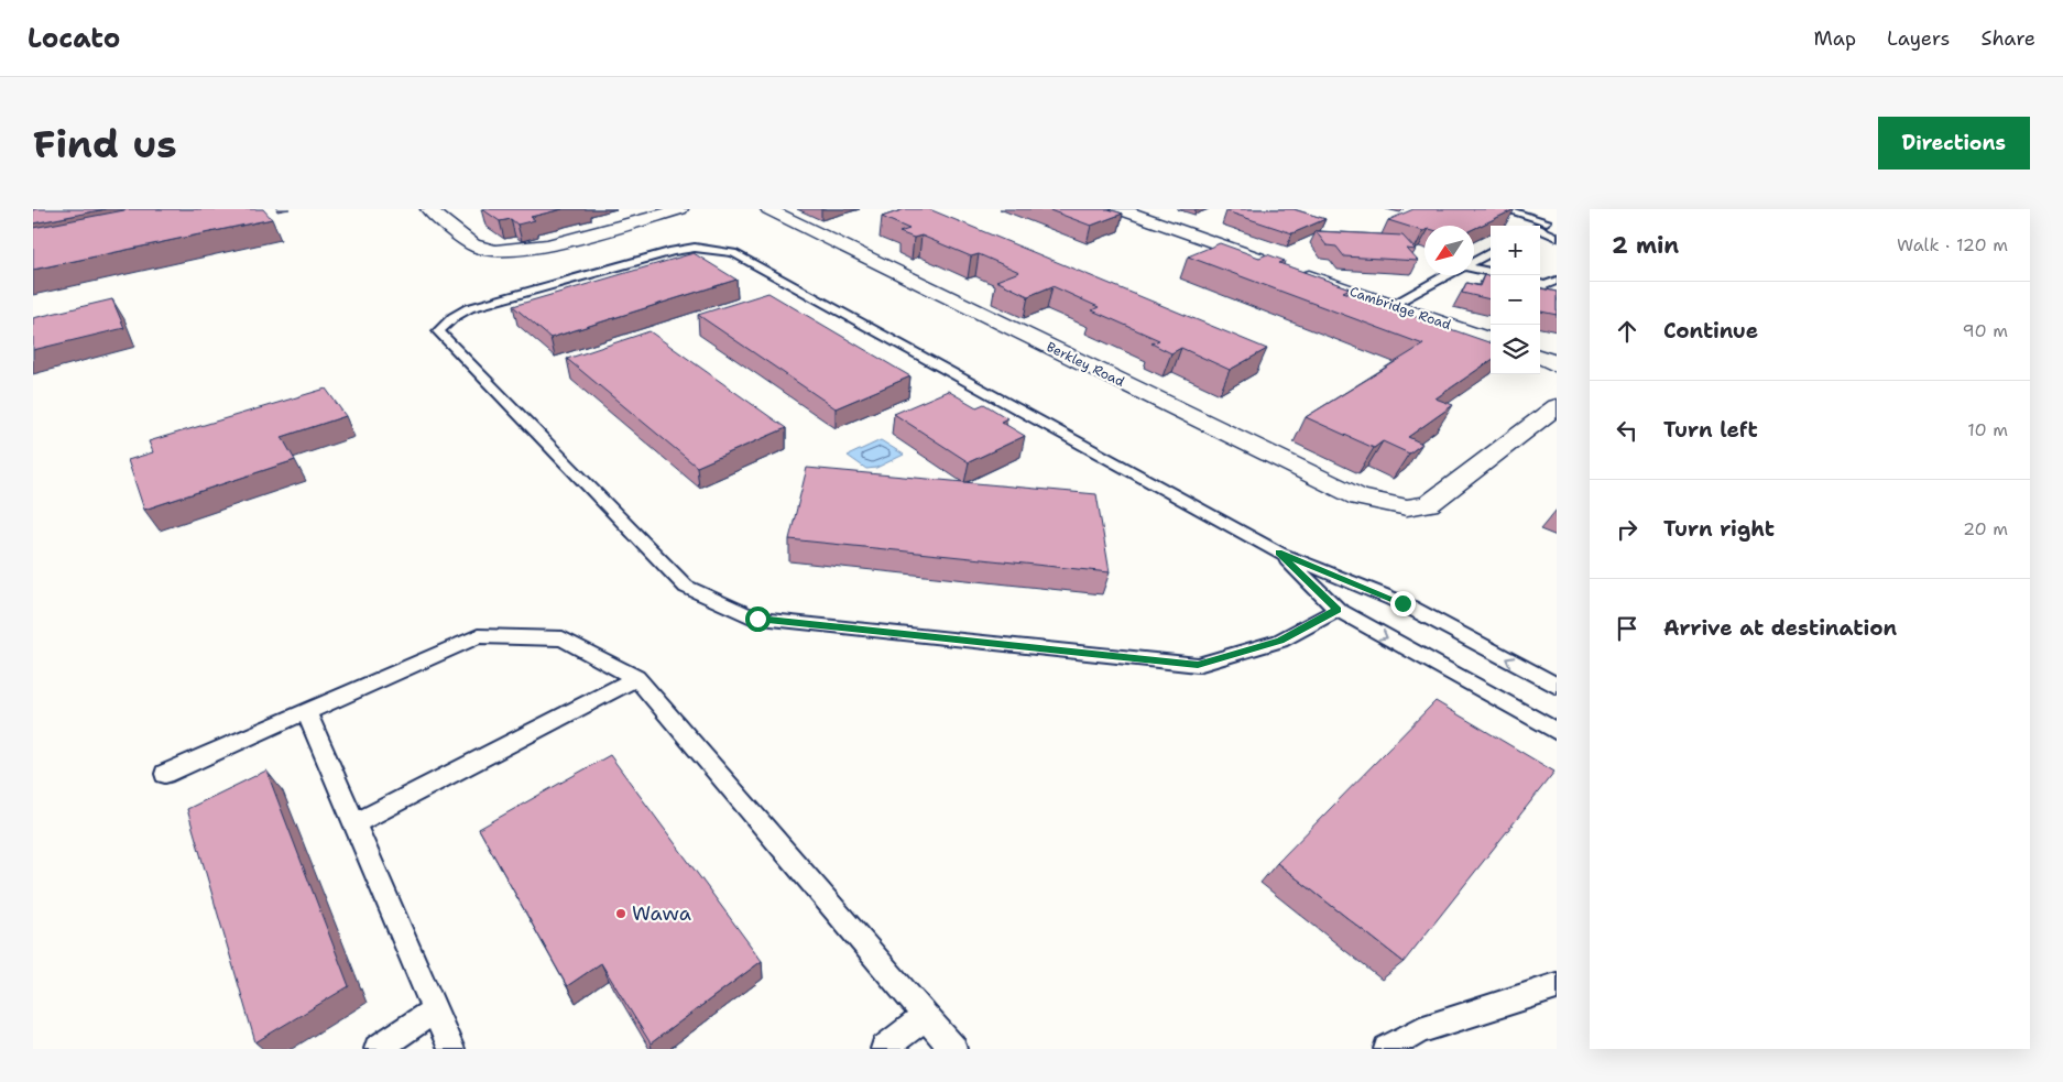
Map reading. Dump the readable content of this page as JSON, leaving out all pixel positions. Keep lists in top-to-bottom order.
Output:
{
  "streets": {
    "street": ["Cambridge Road", "Berkley Road"]
  },
  "places": ["Wawa"],
  "north": "bottom left",
  "page": {
    "header": "Locato",
    "nav": ["Map", "Layers", "Share"],
    "buttons": "Directions",
    "title": "Find us",
    "heading": ["2 min", "Walk · 120 m"],
    "map_buttons": ["+", "−"],
    "list": [
      ["Continue", "90 m"],
      ["Turn left", "10 m"],
      ["Turn right", "20 m"],
      "Arrive at destination"
    ]
  }
}
